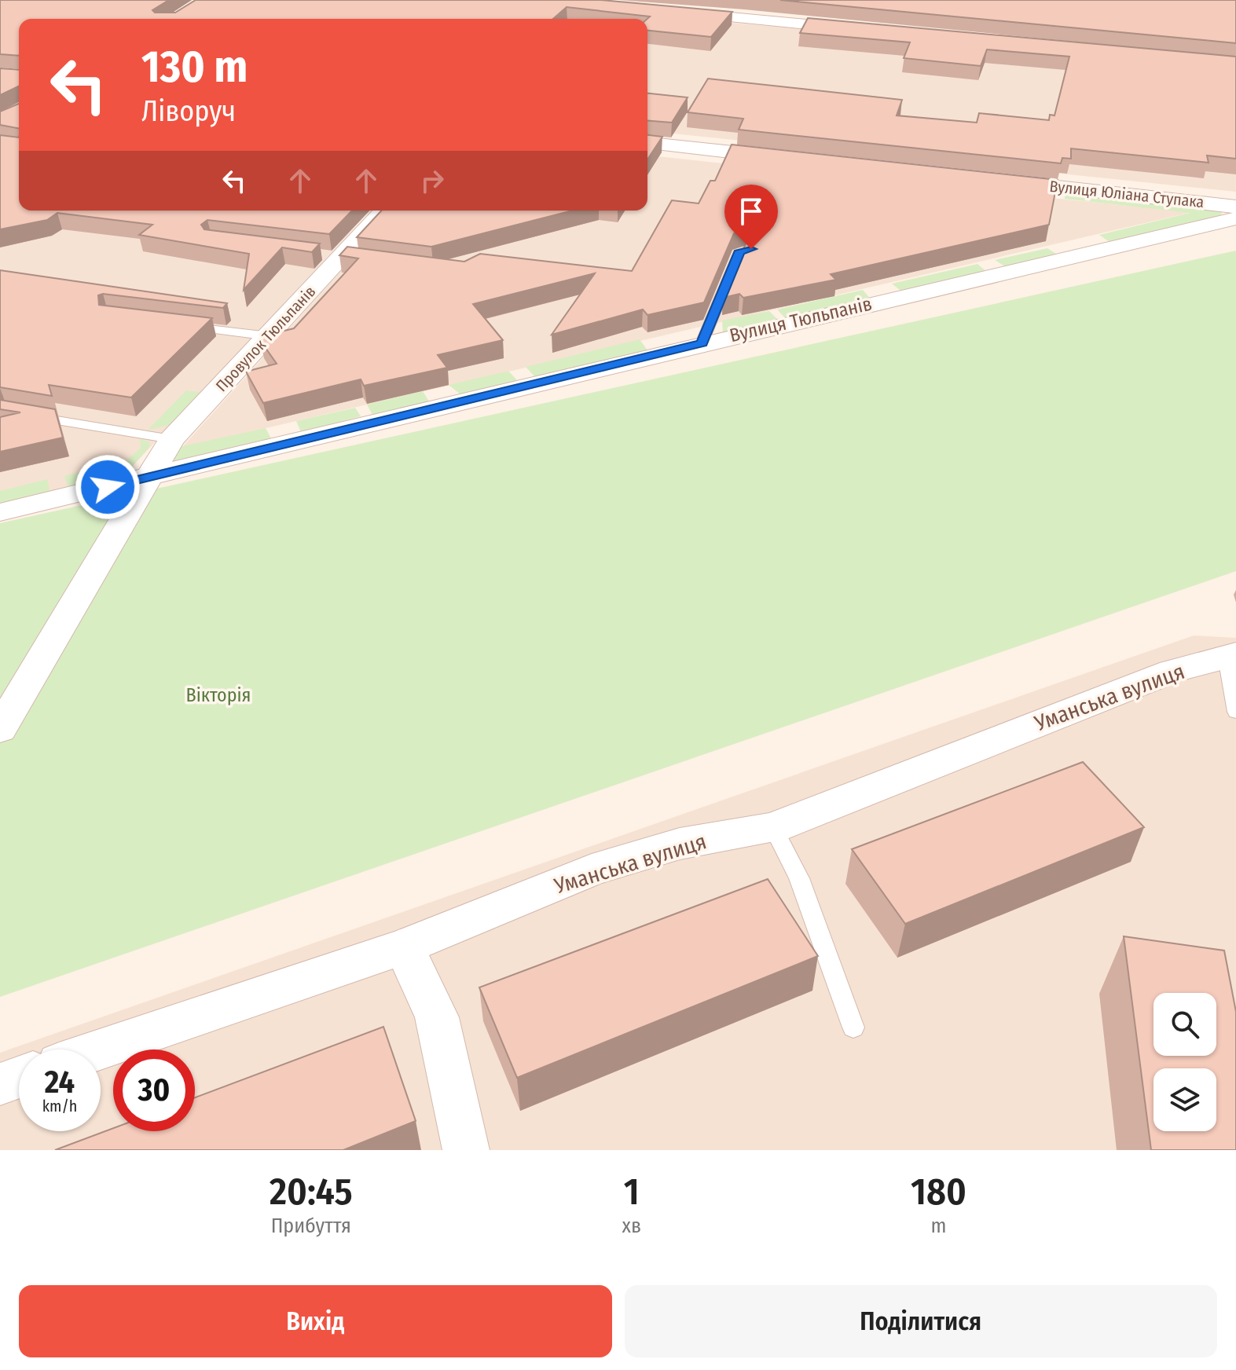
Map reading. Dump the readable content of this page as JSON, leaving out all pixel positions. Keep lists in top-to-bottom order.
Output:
{
  "streets": {
    "street": [
      "Вулиця Юліана Ступака",
      "Вулиця Тюльпанів",
      "Провулок Тюльпанів",
      "Уманська вулиця"
    ]
  },
  "crossings": [
    ["Вулиця Тюльпанів", "Провулок Тюльпанів"]
  ],
  "parks": ["Вікторія"],
  "page": {
    "turn": ["130 m", "Ліворуч"],
    "speed": "24 km/h",
    "limit": "30",
    "eta": [
      "20:45",
      "Прибуття",
      "1",
      "хв",
      "180",
      "m"
    ],
    "buttons": ["Вихід", "Поділитися"]
  }
}
